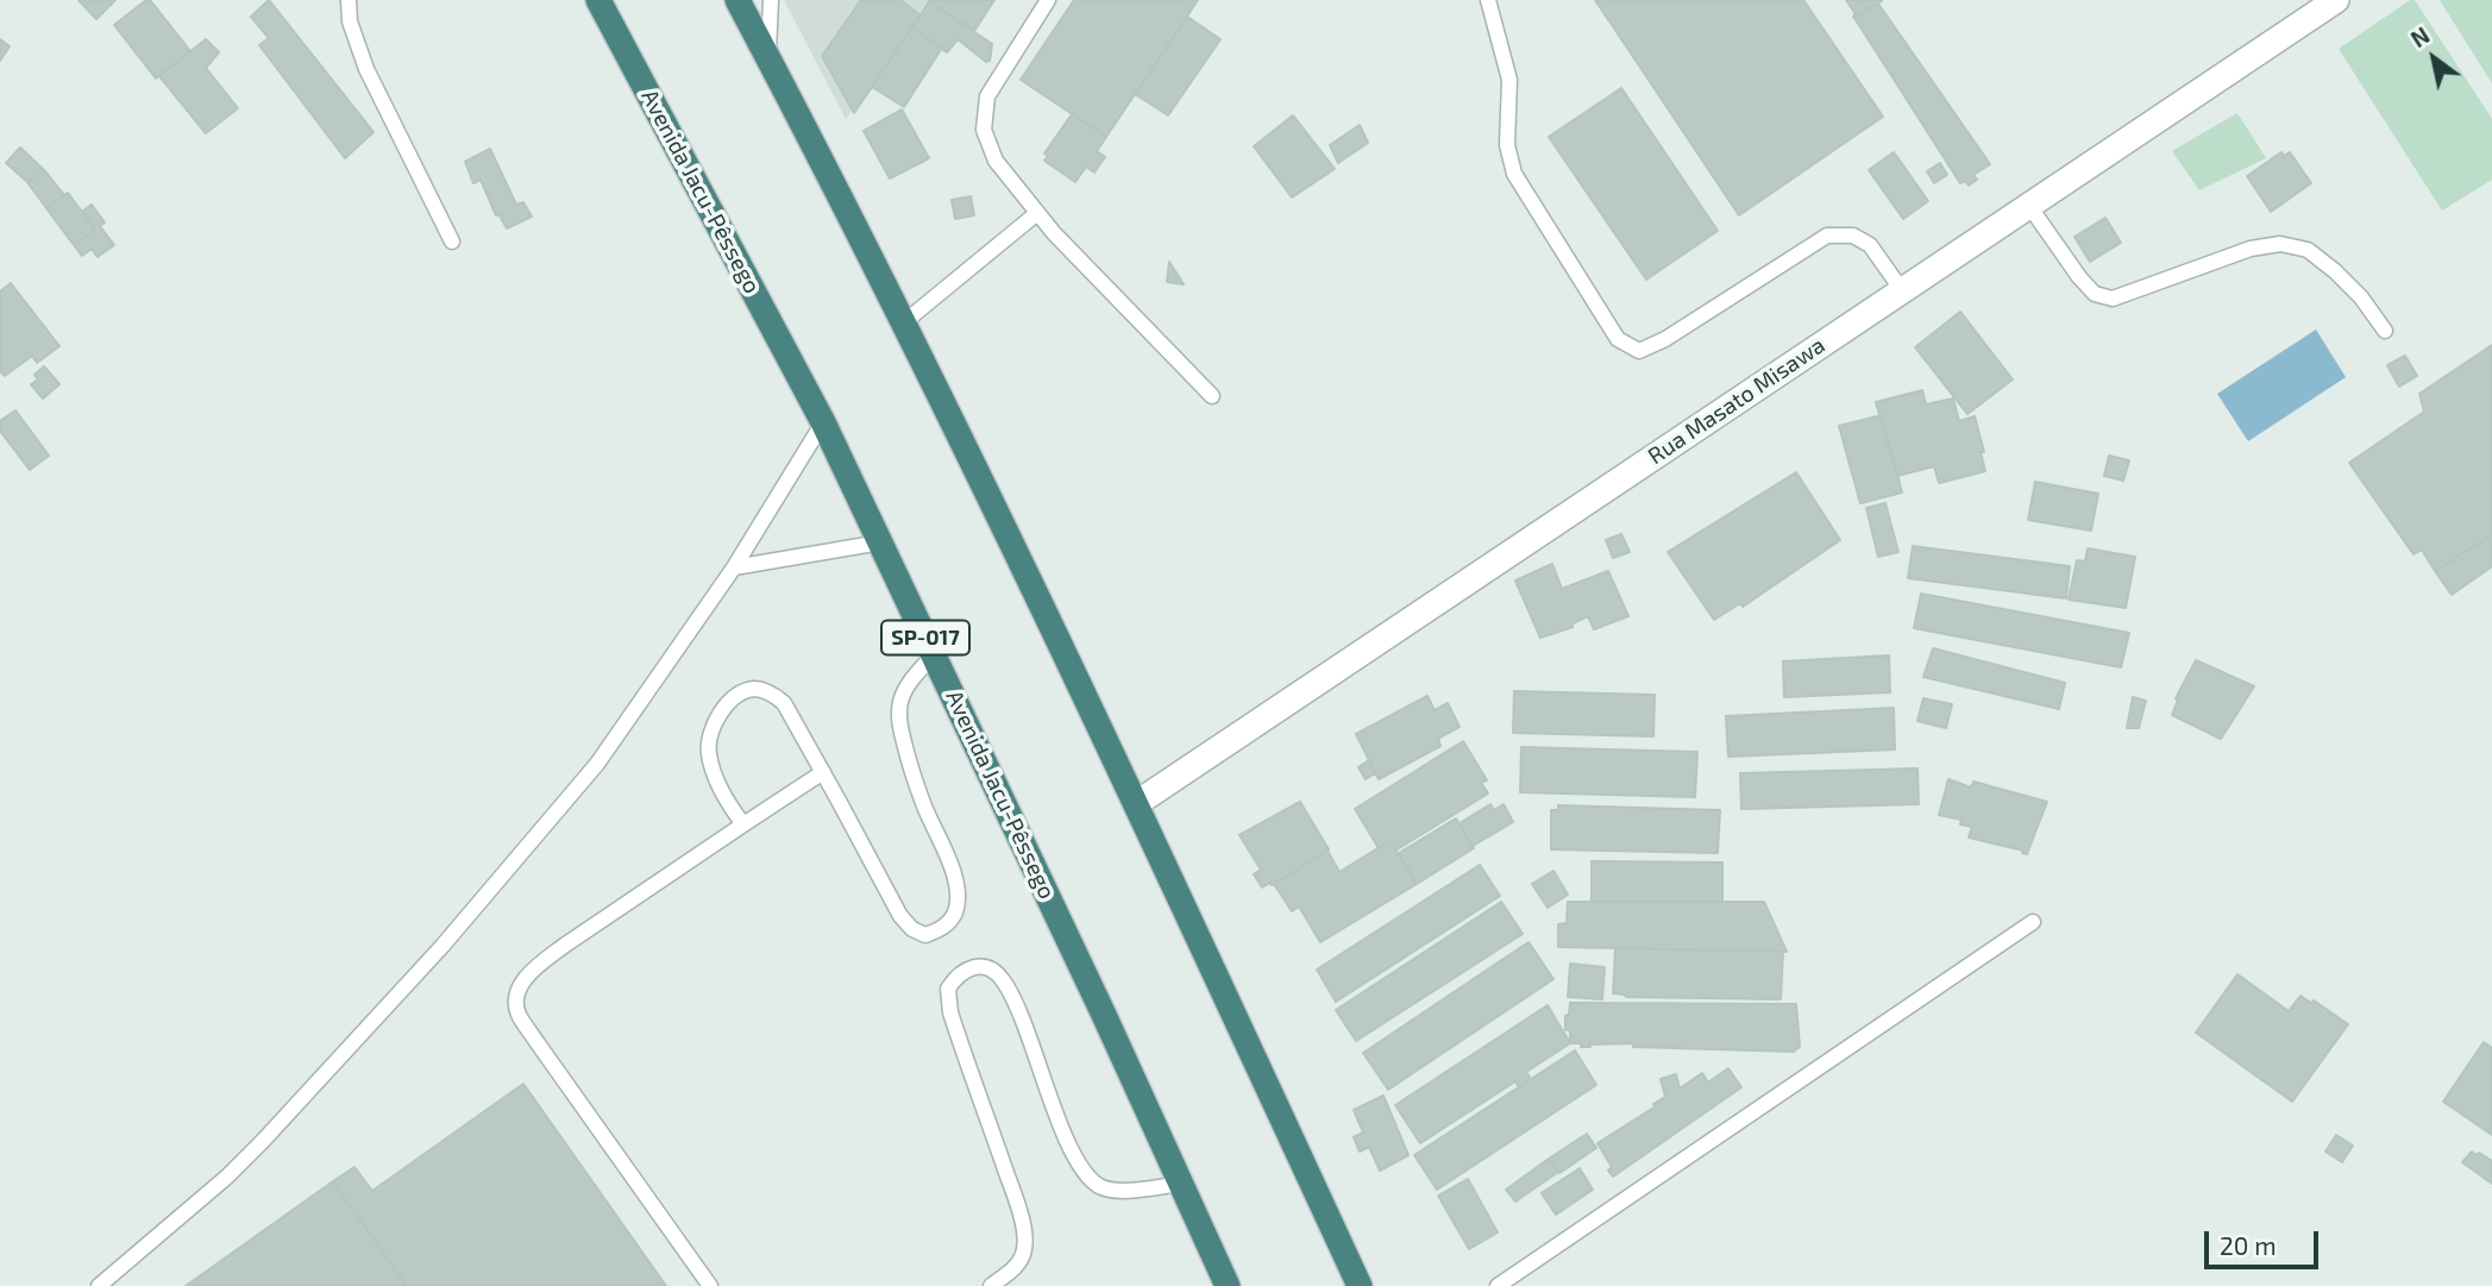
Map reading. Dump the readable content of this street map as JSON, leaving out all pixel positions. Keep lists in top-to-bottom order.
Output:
{
  "streets": {
    "highway": ["Avenida Jacu-Pêssego", "SP-017"],
    "street": ["Rua Masato Misawa"]
  },
  "scale_bar": "20 m",
  "north": "top left"
}
